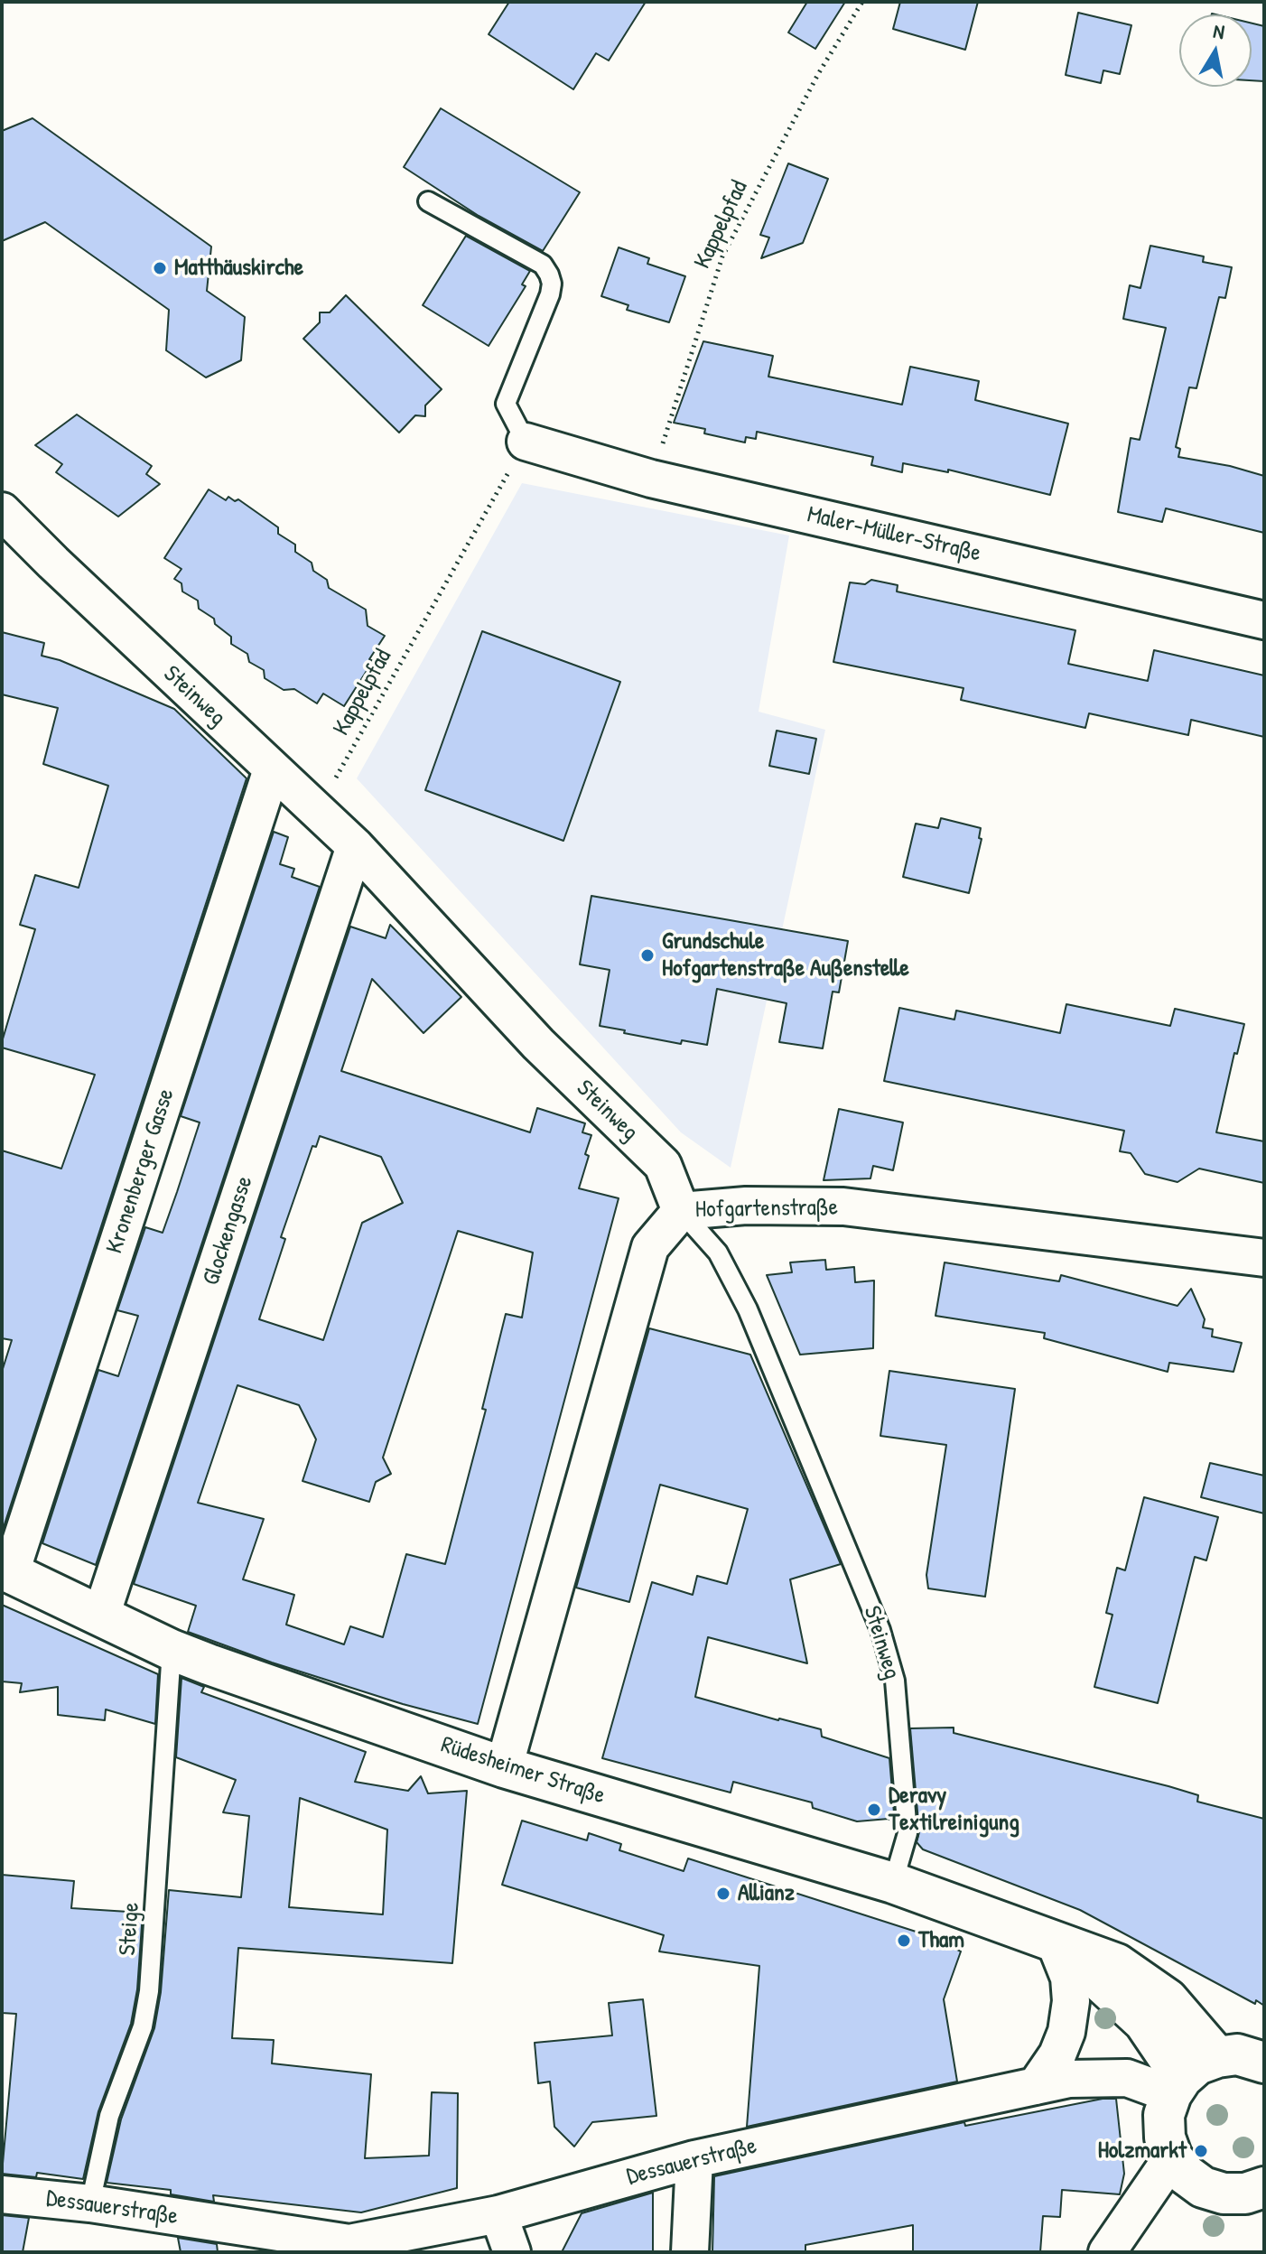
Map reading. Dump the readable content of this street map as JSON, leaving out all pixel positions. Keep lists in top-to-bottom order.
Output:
{
  "streets": {
    "street": [
      "Maler-Müller-Straße",
      "Steinweg",
      "Kronenberger Gasse",
      "Hofgartenstraße",
      "Glockengasse",
      "Rüdesheimer Straße",
      "Dessauerstraße"
    ],
    "lane": ["Steige"],
    "path": ["Kappelpfad"]
  },
  "crossings": [
    ["Kappelpfad", "Maler-Müller-Straße"],
    ["Kappelpfad", "Steinweg"],
    ["Steinweg", "Kronenberger Gasse"],
    ["Steinweg", "Hofgartenstraße"],
    ["Steinweg", "Glockengasse"],
    ["Steinweg", "Rüdesheimer Straße"],
    ["Kronenberger Gasse", "Rüdesheimer Straße"],
    ["Hofgartenstraße", "Rüdesheimer Straße"],
    ["Glockengasse", "Rüdesheimer Straße"],
    ["Rüdesheimer Straße", "Steige"],
    ["Rüdesheimer Straße", "Dessauerstraße"],
    ["Steige", "Dessauerstraße"]
  ],
  "places": [
    "Matthäuskirche",
    "Grundschule Hofgartenstraße Außenstelle",
    "Deravy Textilreinigung",
    "Allianz",
    "Tham",
    "Holzmarkt"
  ],
  "north": "top"
}
